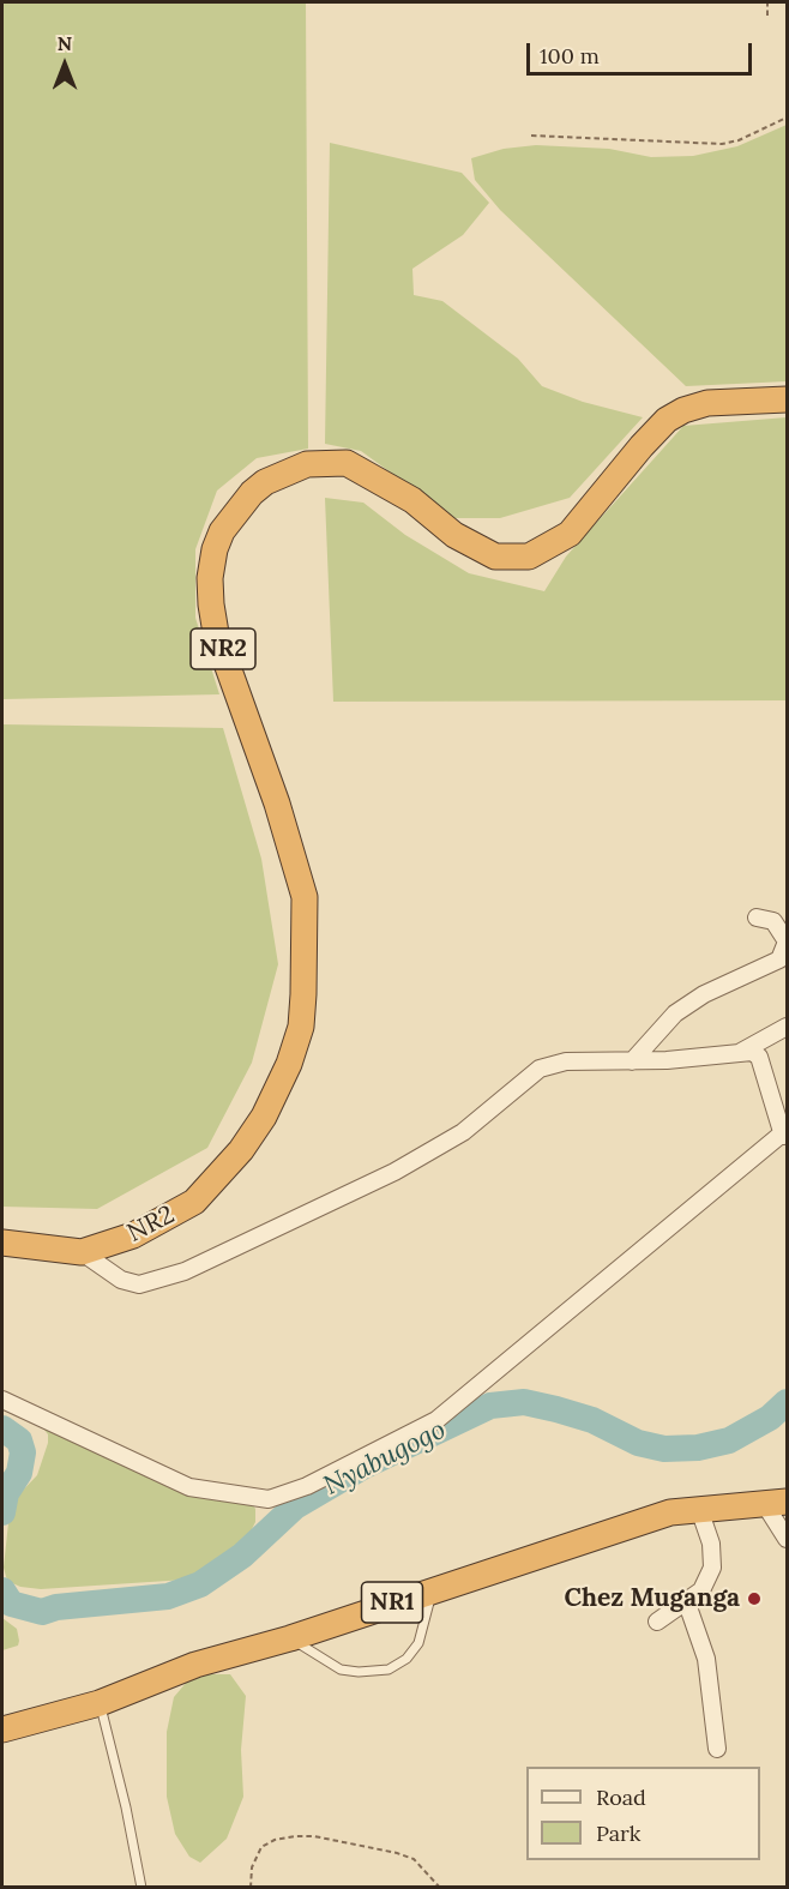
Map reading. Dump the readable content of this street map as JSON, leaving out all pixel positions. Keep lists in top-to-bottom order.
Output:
{
  "streets": {
    "highway": ["NR2", "NR1"]
  },
  "water": ["Nyabugogo"],
  "places": ["Chez Muganga"],
  "legend": ["Road", "Park"],
  "scale_bar": "100 m",
  "north": "top"
}
